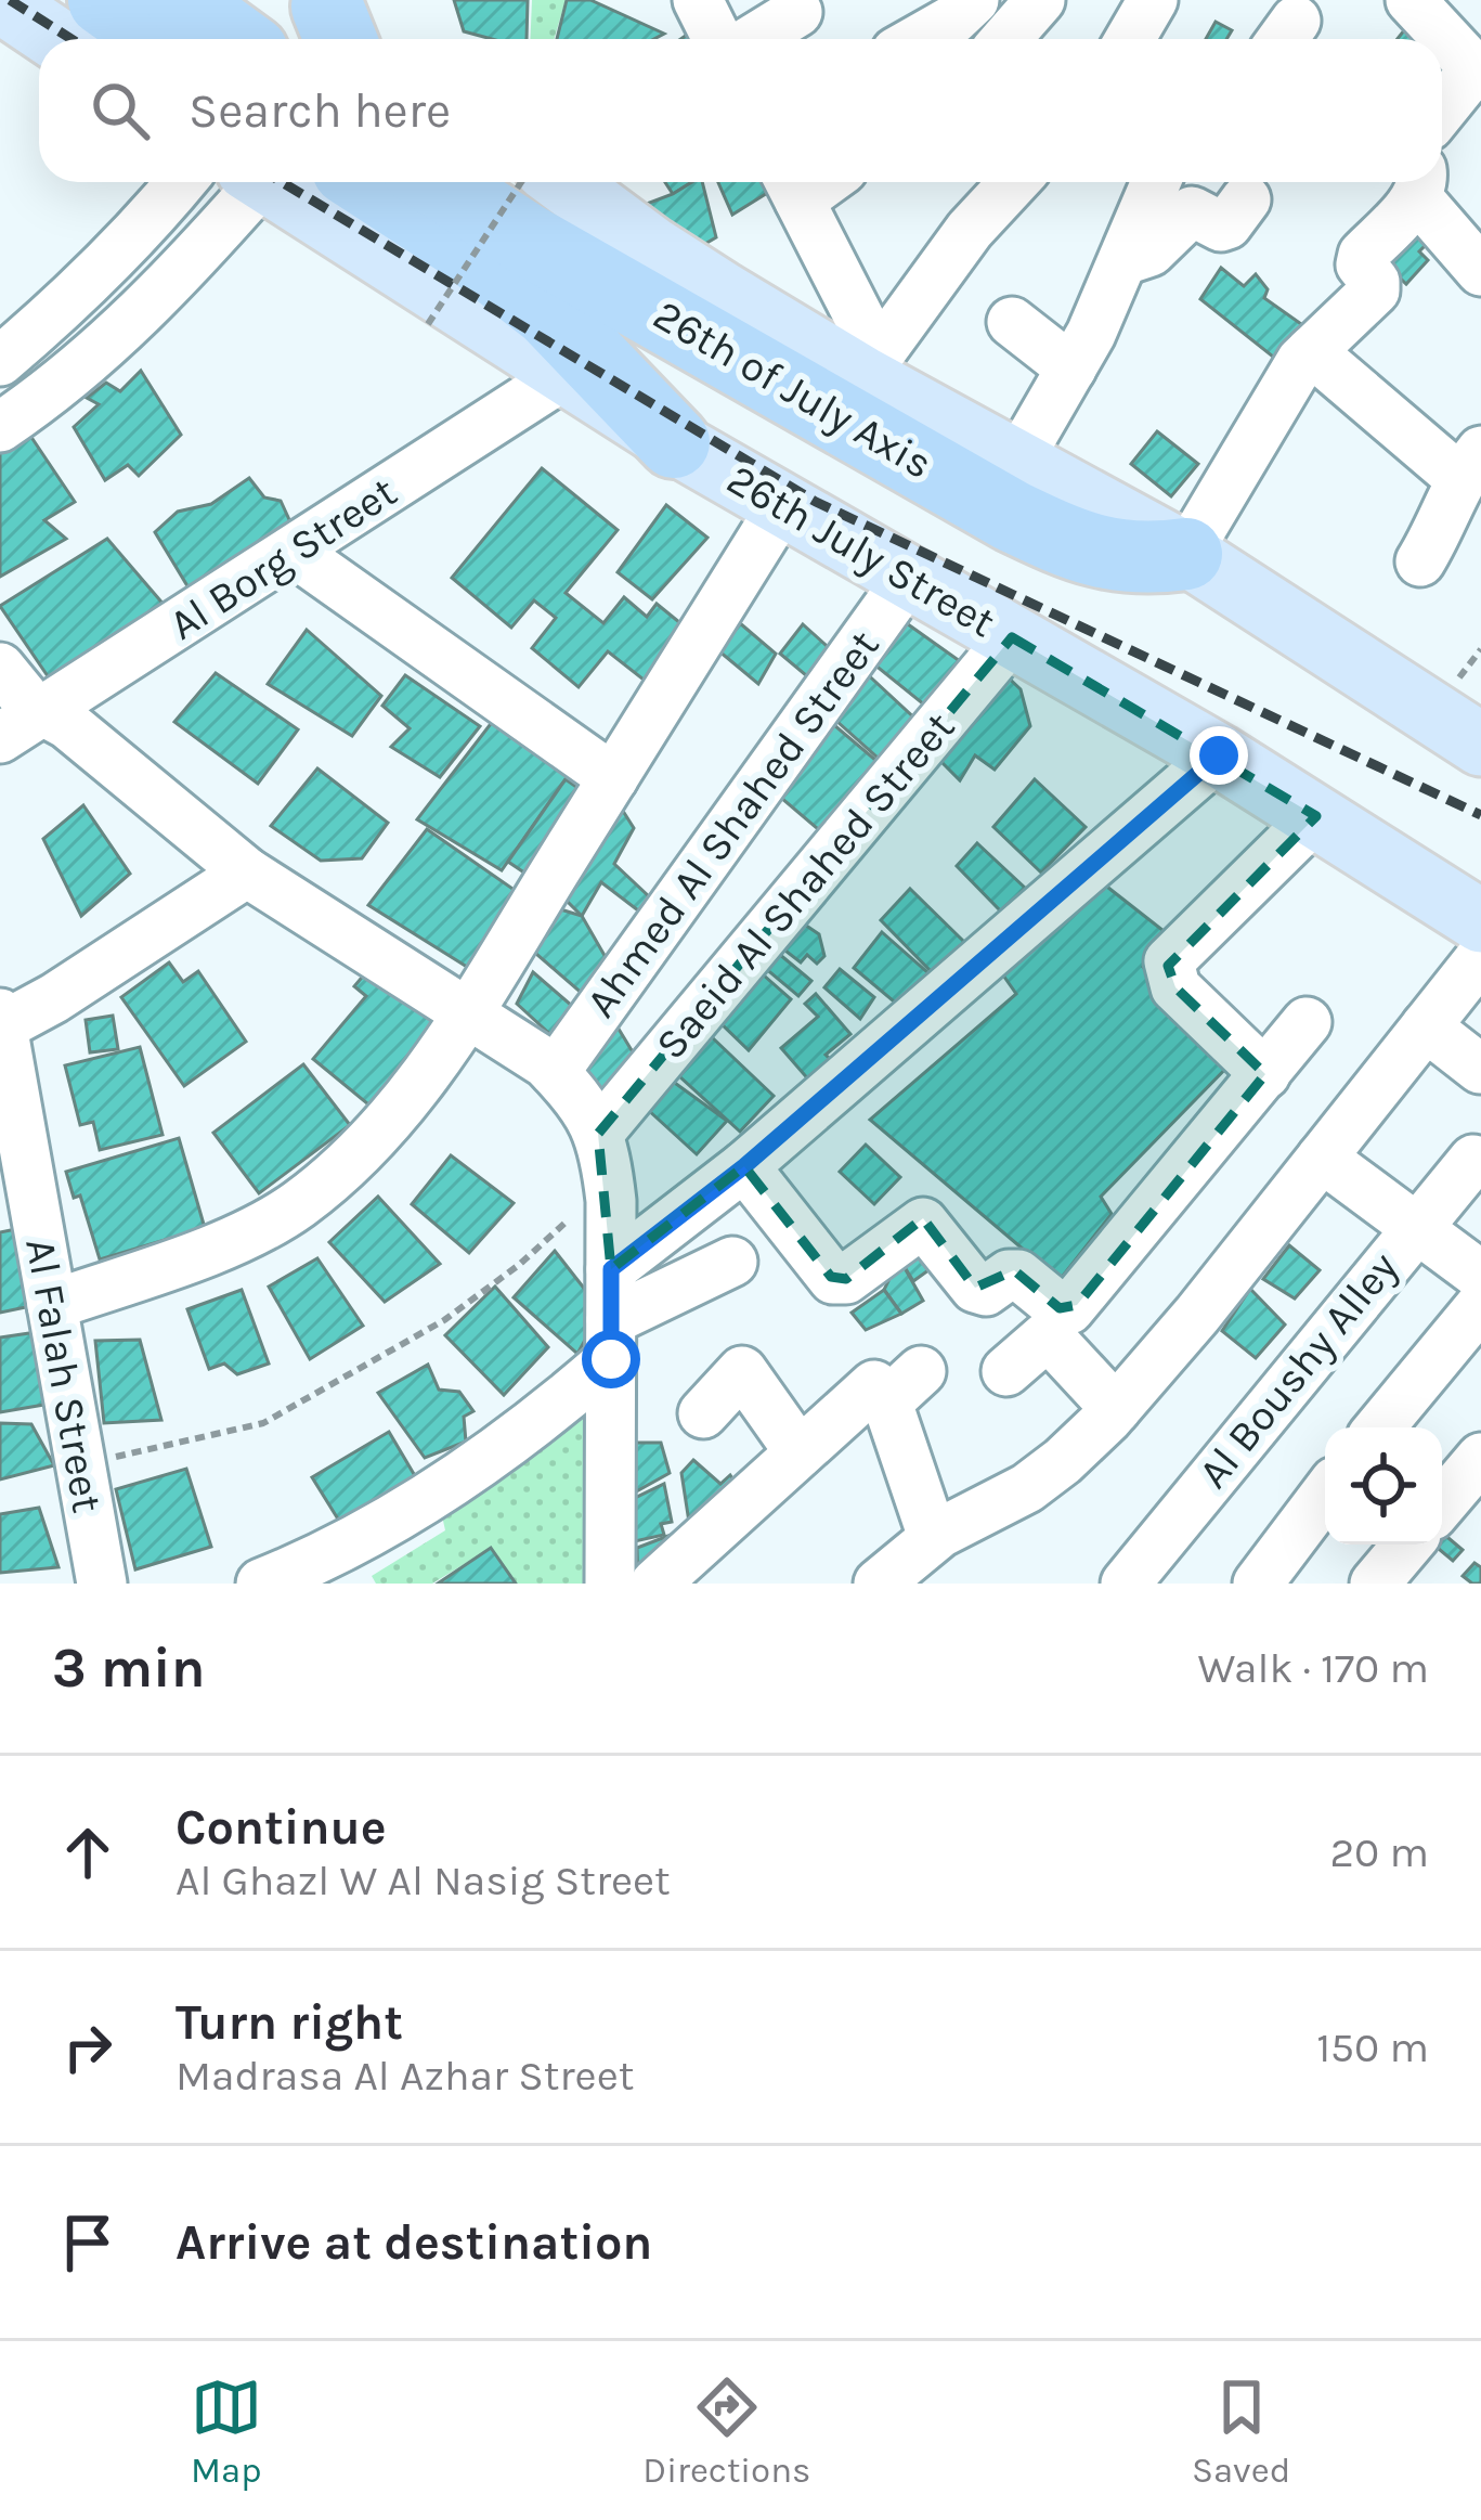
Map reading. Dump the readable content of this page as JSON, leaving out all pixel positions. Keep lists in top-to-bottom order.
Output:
{
  "streets": {
    "highway": ["26th of July Axis"],
    "main road": ["26th July Street"],
    "street": [
      "Al Borg Street",
      "Ahmed Al Shahed Street",
      "Saeid Al Shahed Street",
      "Al Boushy Alley",
      "Al Falah Street"
    ]
  },
  "crossings": [
    ["26th of July Axis", "26th July Street"],
    ["26th July Street", "Al Borg Street"],
    ["26th July Street", "Ahmed Al Shahed Street"],
    ["26th July Street", "Saeid Al Shahed Street"]
  ],
  "page": {
    "search": "Search here",
    "heading": ["3 min", "Walk · 170 m"],
    "list": [
      ["Continue", "Al Ghazl W Al Nasig Street", "20 m"],
      ["Turn right", "Madrasa Al Azhar Street", "150 m"],
      "Arrive at destination"
    ],
    "nav": ["Map", "Directions", "Saved"]
  }
}
